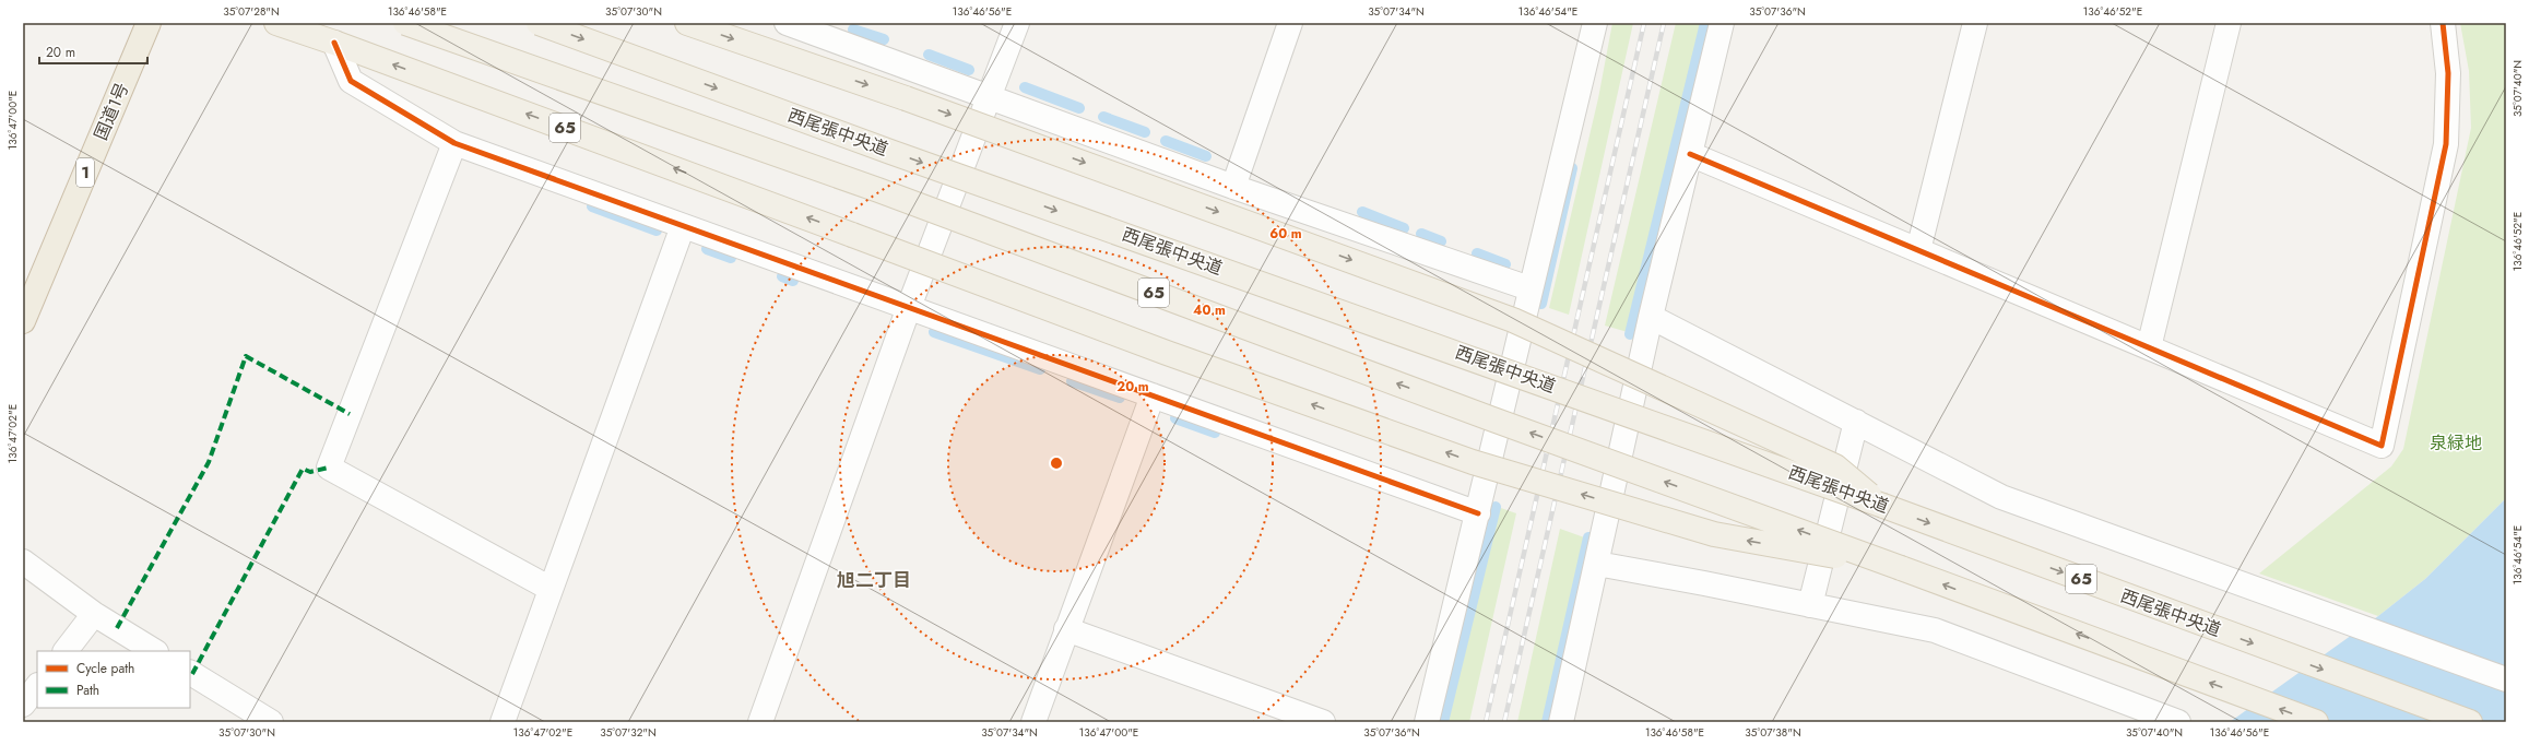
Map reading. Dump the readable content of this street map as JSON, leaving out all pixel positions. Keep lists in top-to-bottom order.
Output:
{
  "streets": {
    "highway": ["国道1号", "1"],
    "main road": ["65", "西尾張中央道"]
  },
  "crossings": [
    ["65", "西尾張中央道"]
  ],
  "districts": ["旭二丁目"],
  "parks": ["泉緑地"],
  "legend": ["Cycle path", "Path"],
  "scale_bar": "20 m",
  "coordinates": [
    "35°07'28\"N",
    "136°46'58\"E",
    "35°07'30\"N",
    "136°46'56\"E",
    "35°07'34\"N",
    "136°46'54\"E",
    "35°07'36\"N",
    "136°46'52\"E",
    "35°07'40\"N",
    "136°47'00\"E",
    "136°47'02\"E",
    "35°07'32\"N",
    "35°07'38\"N"
  ],
  "rings": ["60 m", "40 m", "20 m"]
}
